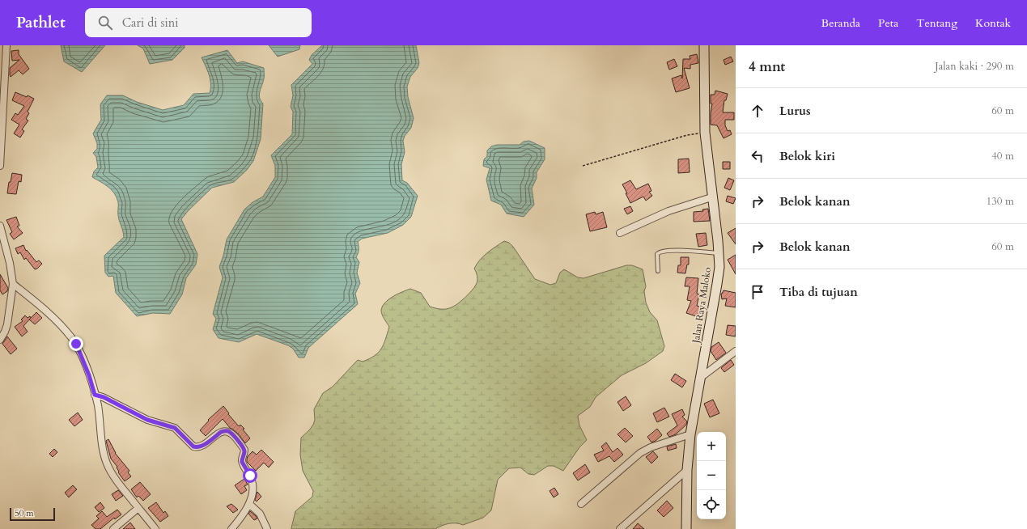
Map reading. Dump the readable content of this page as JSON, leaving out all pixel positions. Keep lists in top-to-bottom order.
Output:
{
  "streets": {
    "street": ["Jalan Raya Maloko"]
  },
  "scale_bar": "50 m",
  "page": {
    "header": "Pathlet",
    "search": "Cari di sini",
    "nav": [
      "Beranda",
      "Peta",
      "Tentang",
      "Kontak"
    ],
    "heading": ["4 mnt", "Jalan kaki · 290 m"],
    "list": [
      ["Lurus", "60 m"],
      ["Belok kiri", "40 m"],
      ["Belok kanan", "130 m"],
      ["Belok kanan", "60 m"],
      "Tiba di tujuan"
    ],
    "map_buttons": ["+", "−"],
    "scale": "50 m"
  }
}
